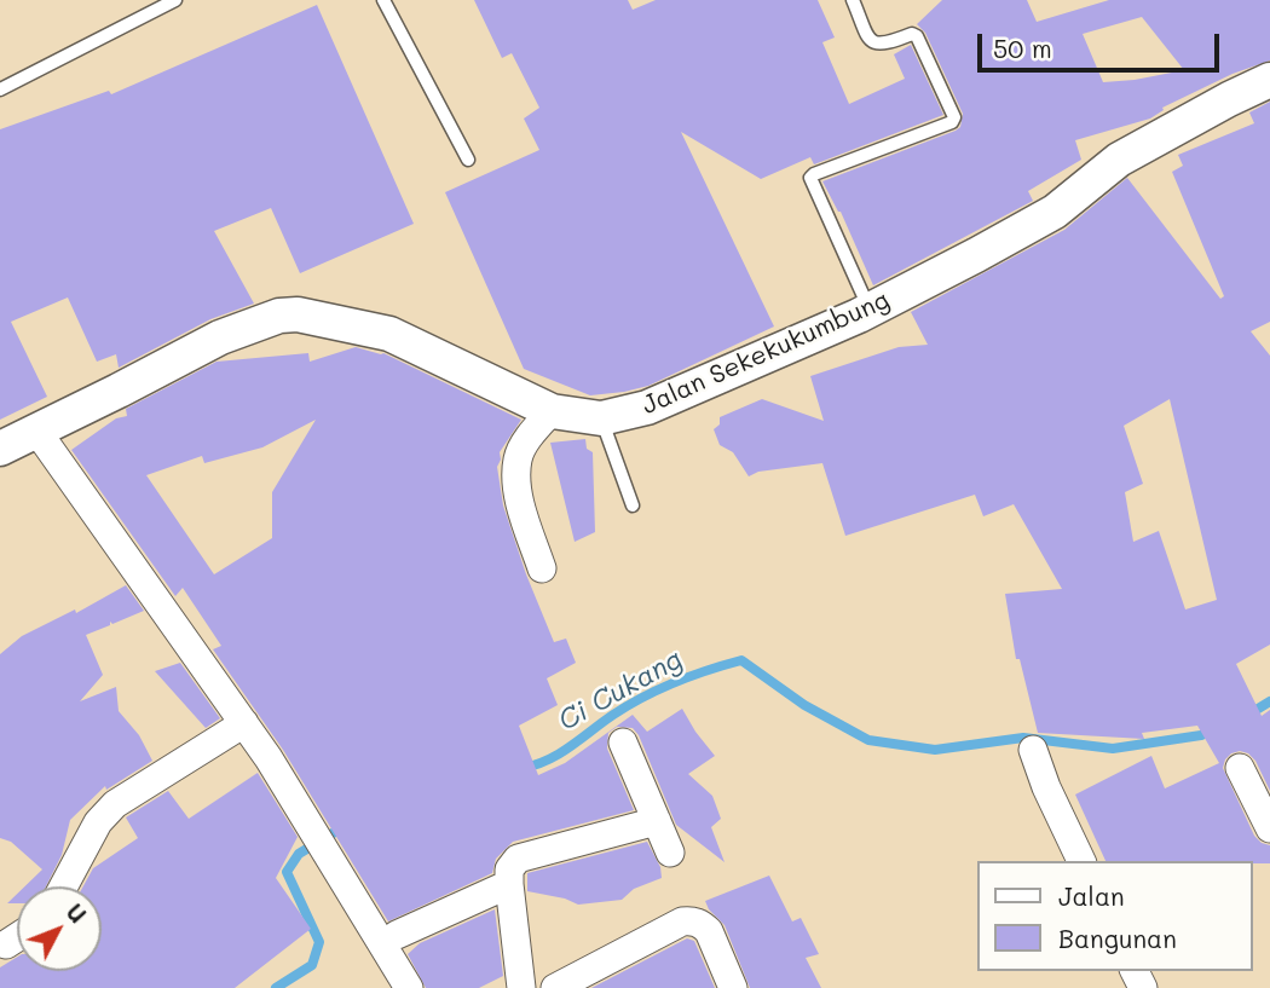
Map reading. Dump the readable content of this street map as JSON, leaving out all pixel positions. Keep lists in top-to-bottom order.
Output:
{
  "streets": {
    "street": ["Jalan Sekekukumbung"]
  },
  "water": ["Ci Cukang"],
  "legend": ["Jalan", "Bangunan"],
  "scale_bar": "50 m",
  "north": "top right"
}
